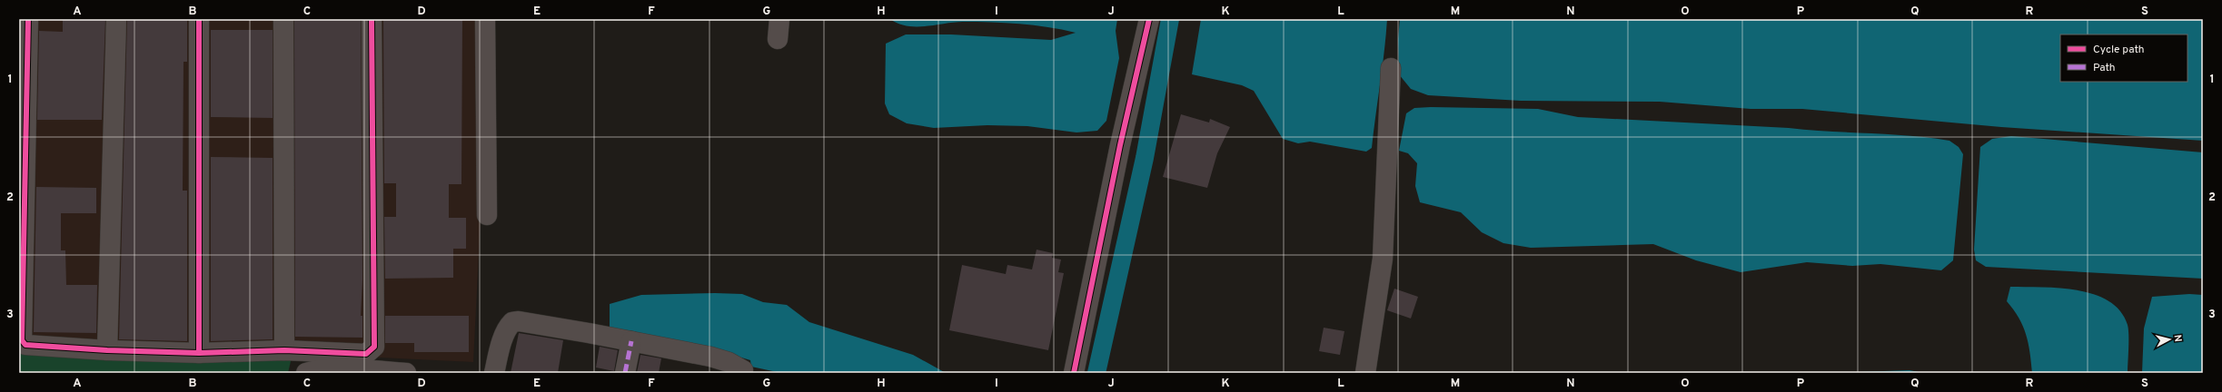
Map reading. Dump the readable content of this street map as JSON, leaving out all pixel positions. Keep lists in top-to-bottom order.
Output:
{
  "legend": ["Cycle path", "Path"],
  "north": "right",
  "grid": {
    "columns": [
      "A",
      "B",
      "C",
      "D",
      "E",
      "F",
      "G",
      "H",
      "I",
      "J",
      "K",
      "L",
      "M",
      "N",
      "O",
      "P",
      "Q",
      "R",
      "S"
    ],
    "rows": ["1", "2", "3"]
  }
}
